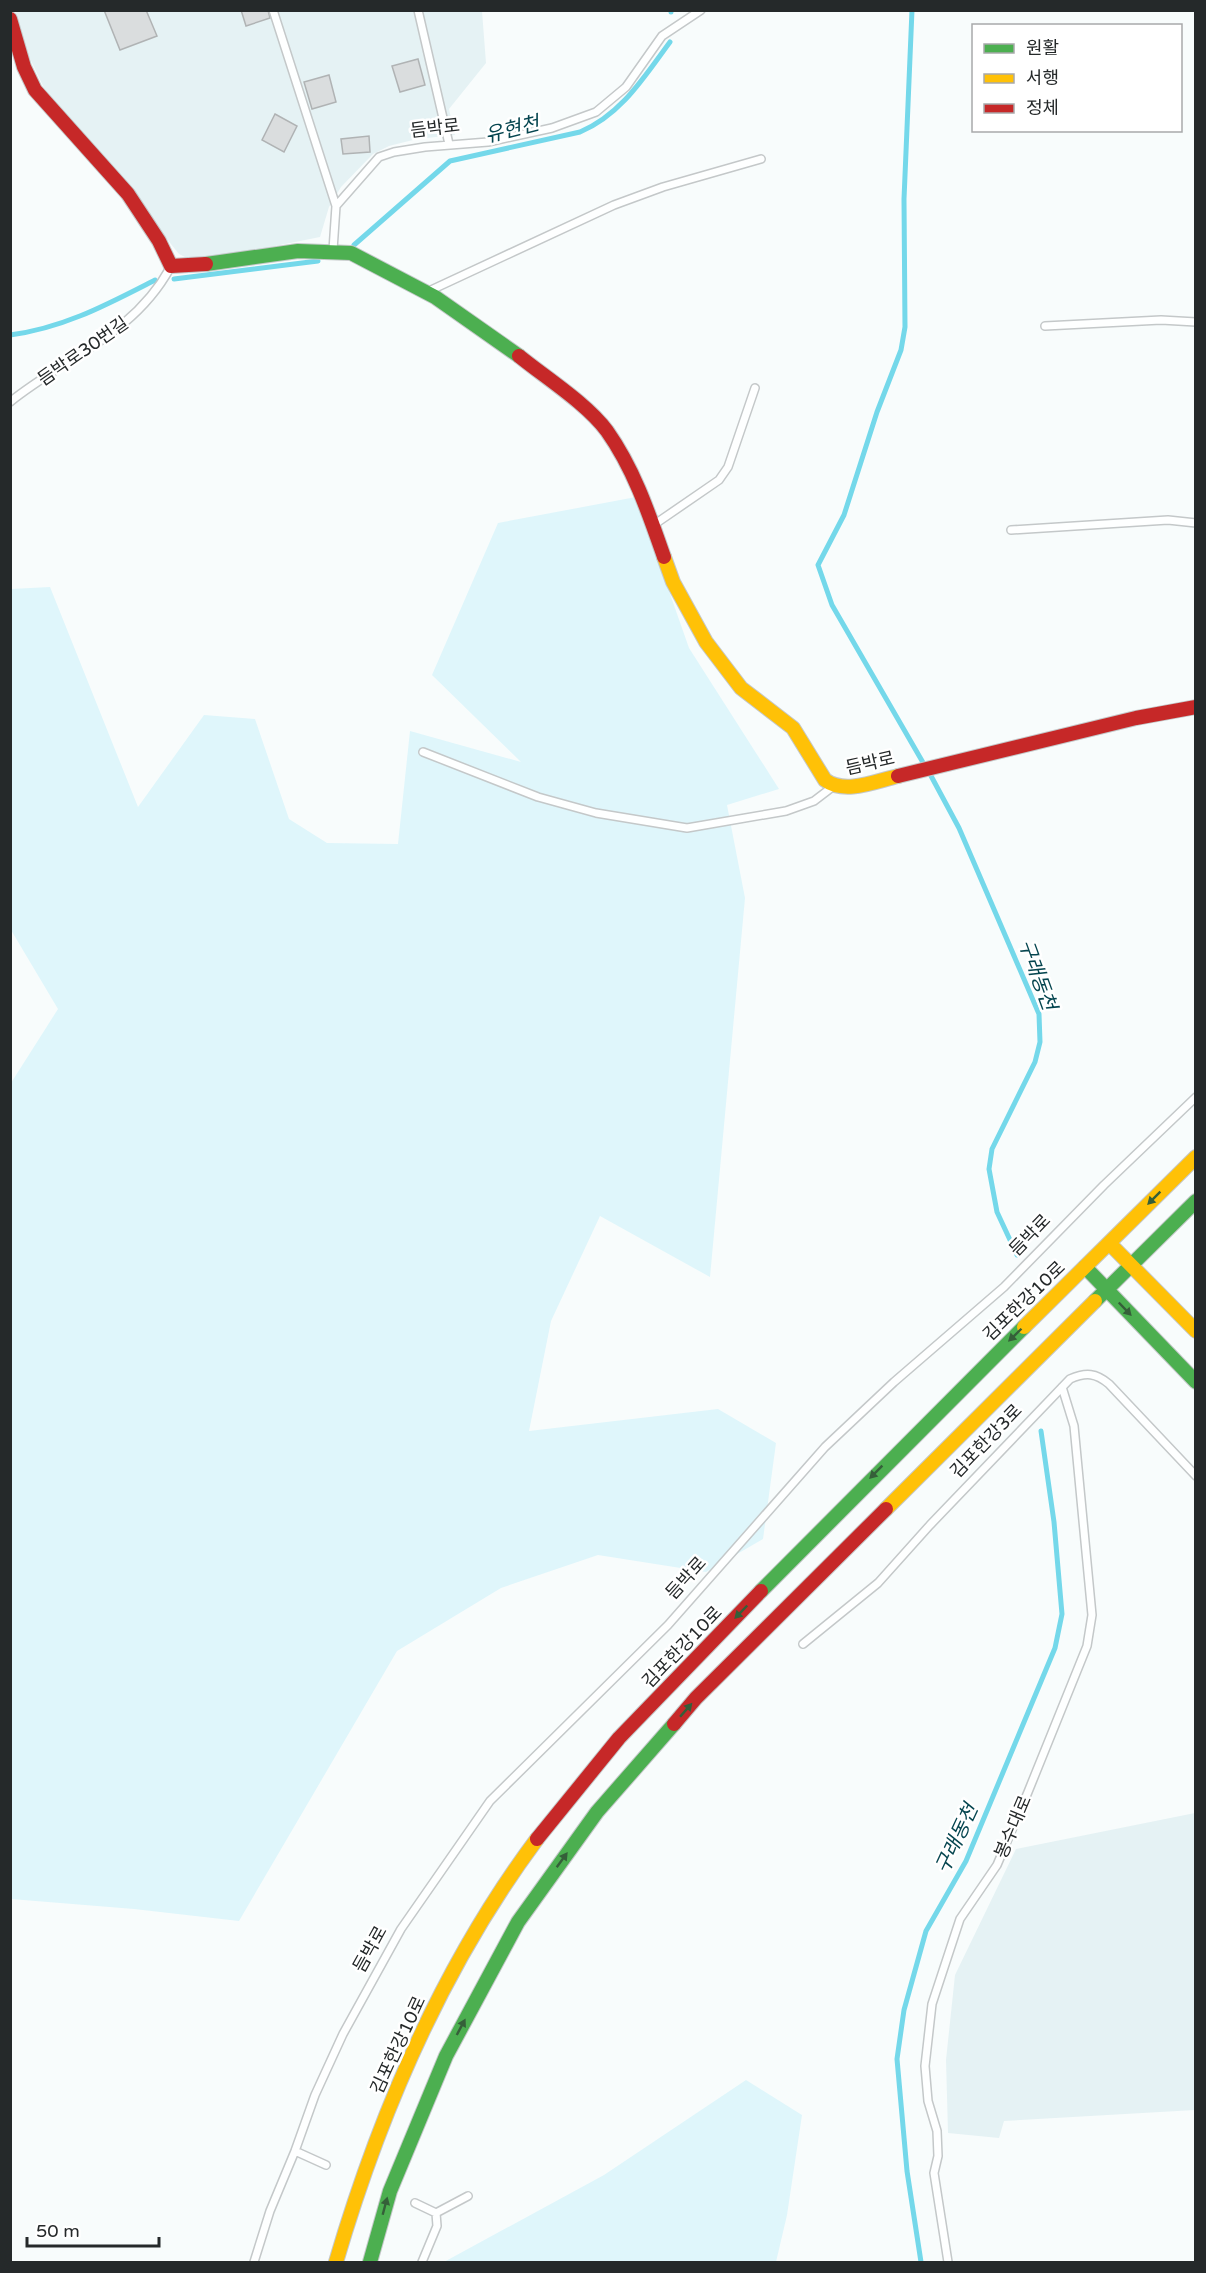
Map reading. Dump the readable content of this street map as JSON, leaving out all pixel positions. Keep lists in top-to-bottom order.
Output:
{
  "streets": {
    "street": ["듬박로", "김포한강10로"],
    "lane": ["듬박로30번길", "김포한강3로", "봉수대로"]
  },
  "crossings": [
    ["듬박로", "듬박로30번길"],
    ["김포한강3로", "봉수대로"]
  ],
  "water": ["유현천", "구래동천"],
  "legend": ["원활", "서행", "정체"],
  "scale_bar": "50 m"
}
